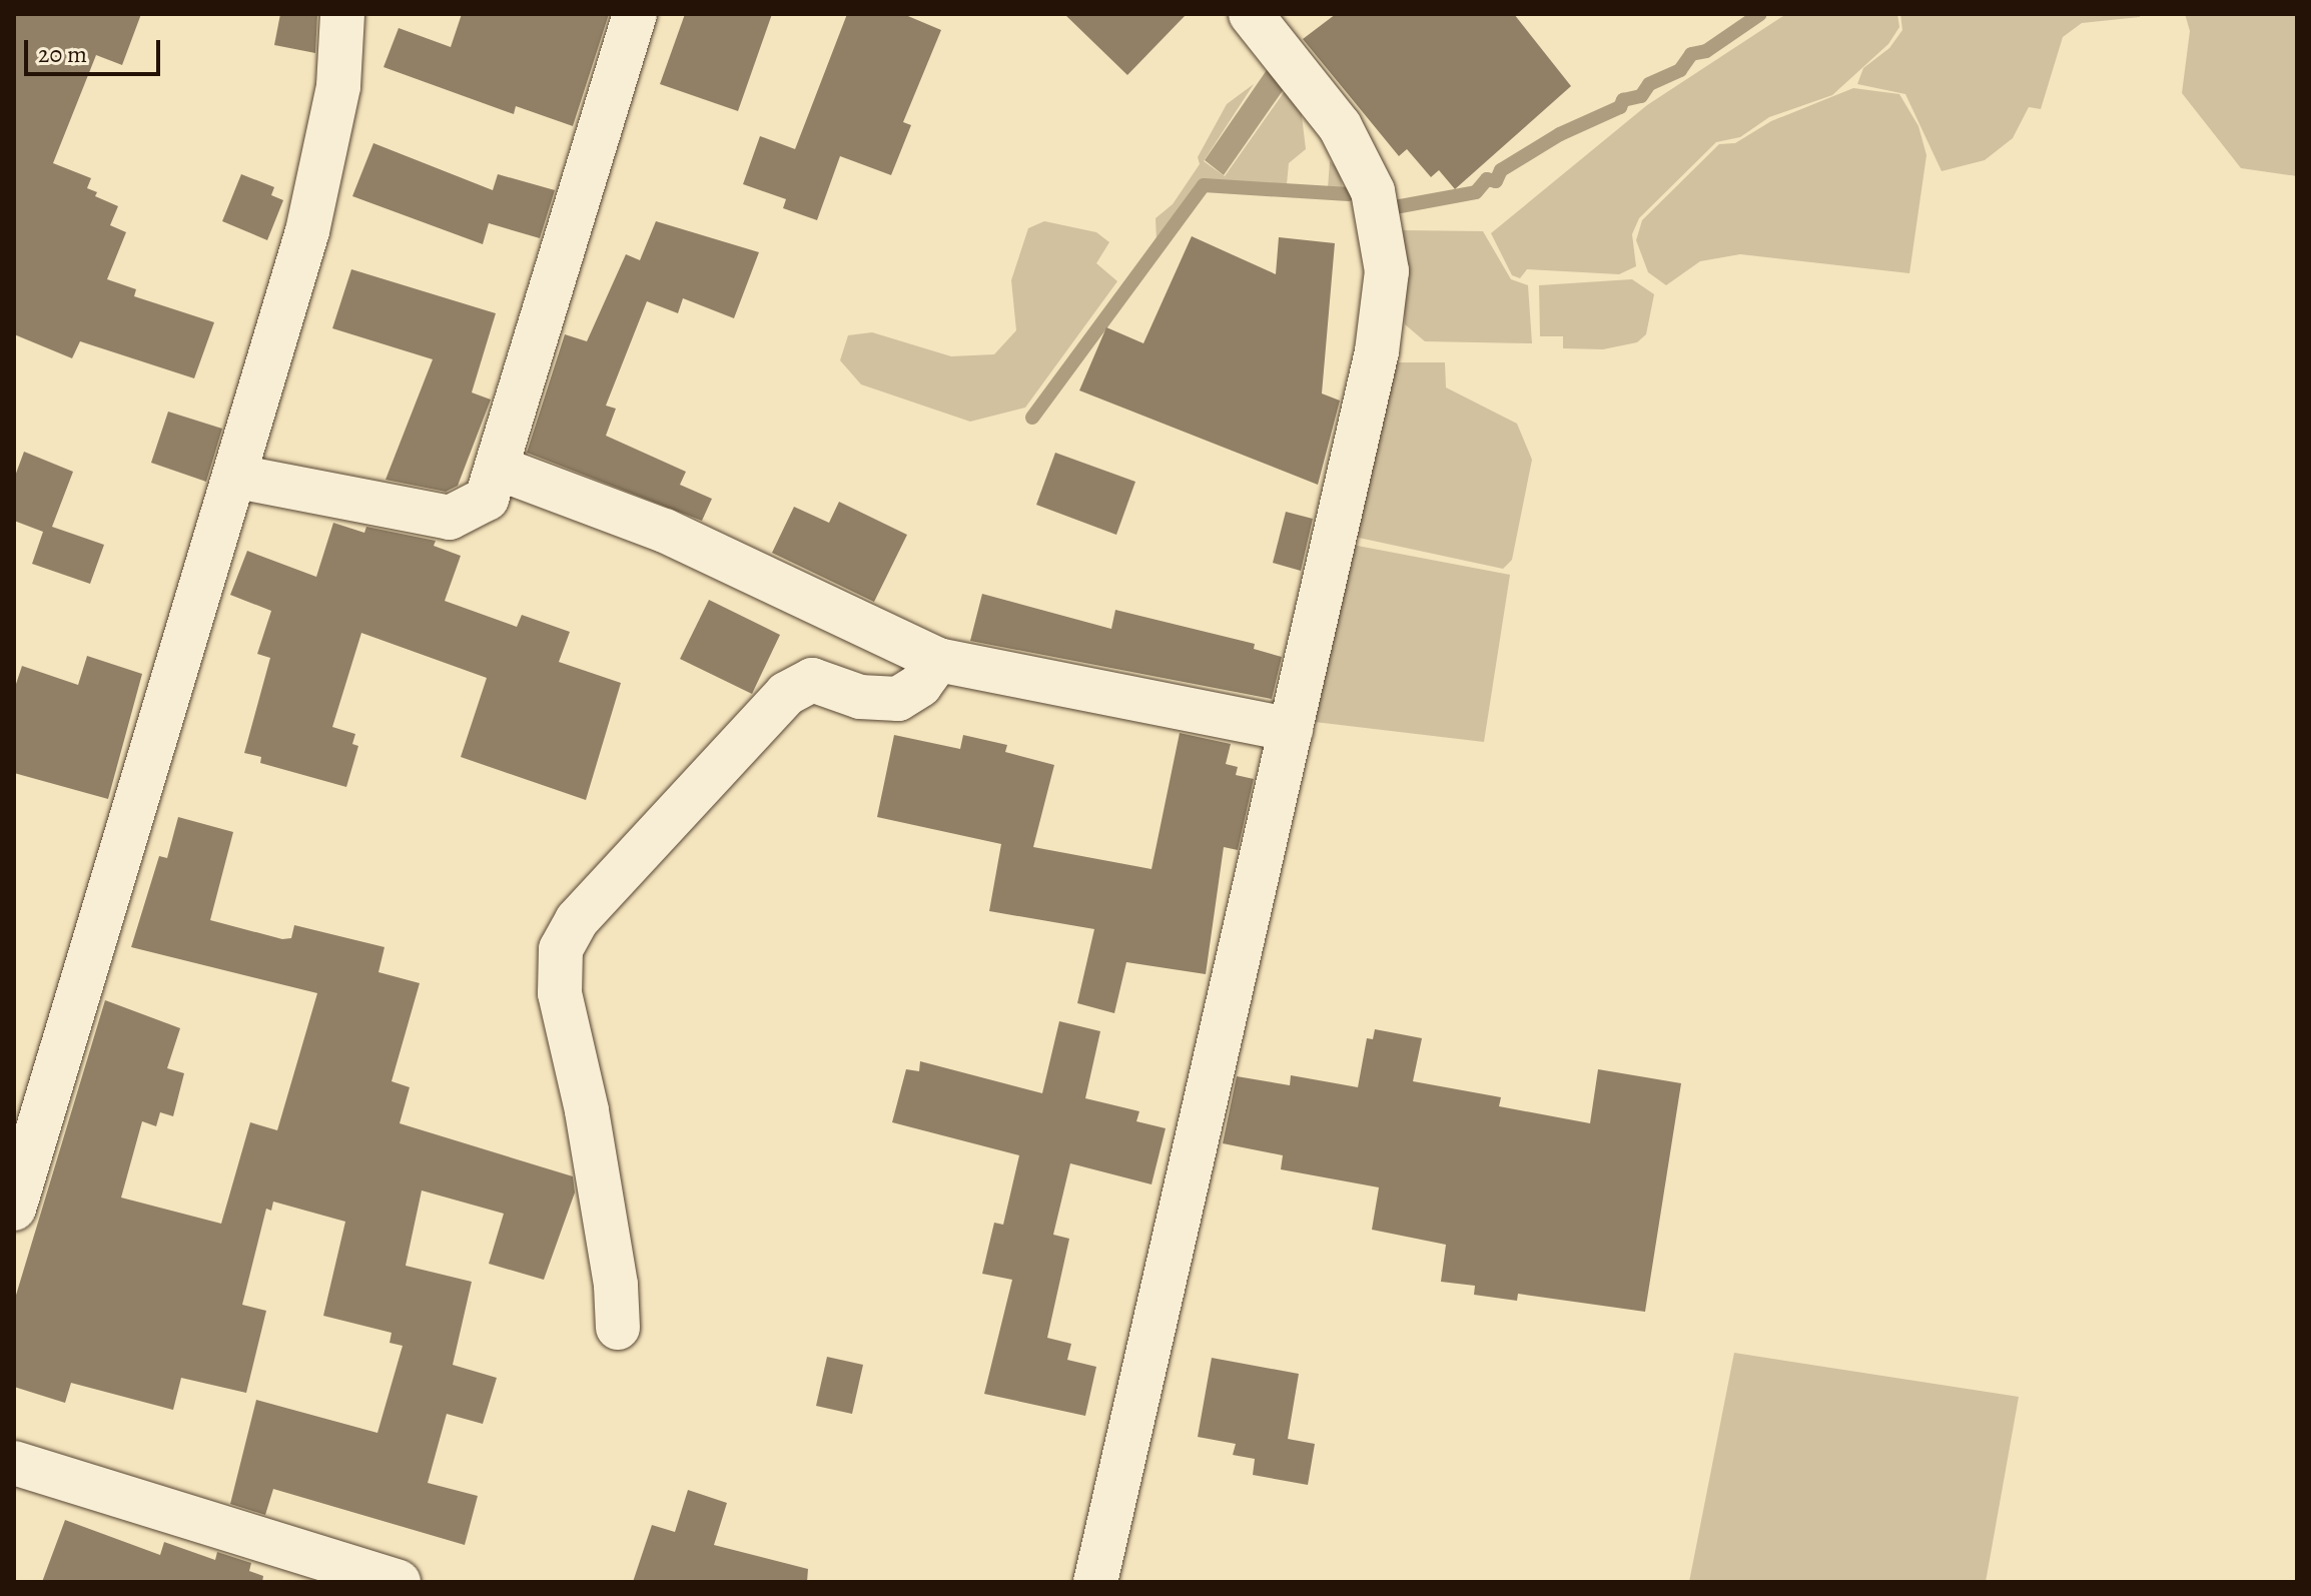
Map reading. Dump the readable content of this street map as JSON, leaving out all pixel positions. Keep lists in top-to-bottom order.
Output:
{
  "scale_bar": "20 m"
}
